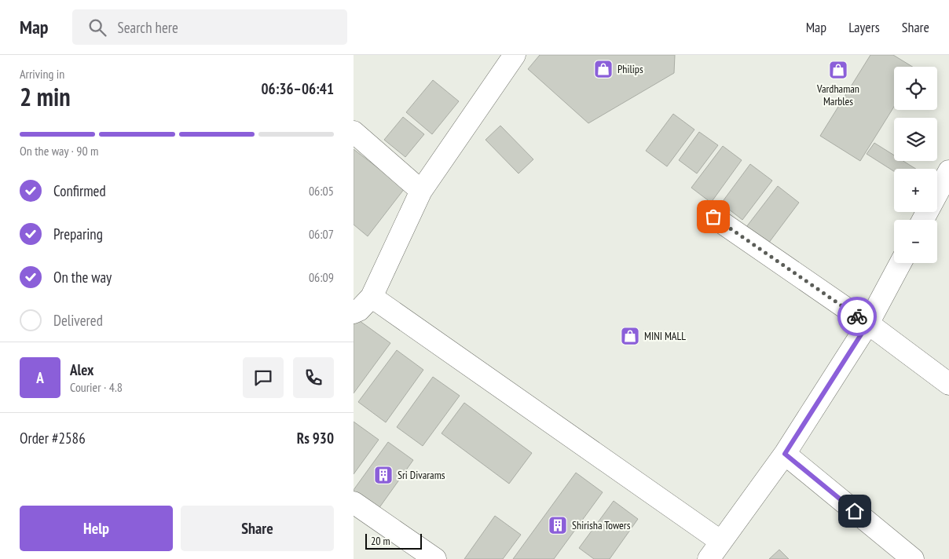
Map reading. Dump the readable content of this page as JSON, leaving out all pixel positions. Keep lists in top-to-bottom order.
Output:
{
  "places": {
    "shop": ["Philips", "Vardhaman Marbles", "MINI MALL"],
    "building": ["Sri Divarams", "Shirisha Towers"]
  },
  "scale_bar": "20 m",
  "page": {
    "header": "Map",
    "search": "Search here",
    "nav": ["Map", "Layers", "Share"],
    "heading": ["2 min", "Arriving in", "06:36–06:41"],
    "panel": [
      "Alex",
      "Courier · 4.8",
      "Order #2586",
      "Rs 930"
    ],
    "map_buttons": ["+", "−"],
    "bar": "On the way · 90 m",
    "list": [
      ["Confirmed", "06:05"],
      ["Preparing", "06:07"],
      ["On the way", "06:09"],
      "Delivered"
    ],
    "round": "A",
    "buttons": ["Help", "Share"],
    "scale": "20 m"
  }
}
